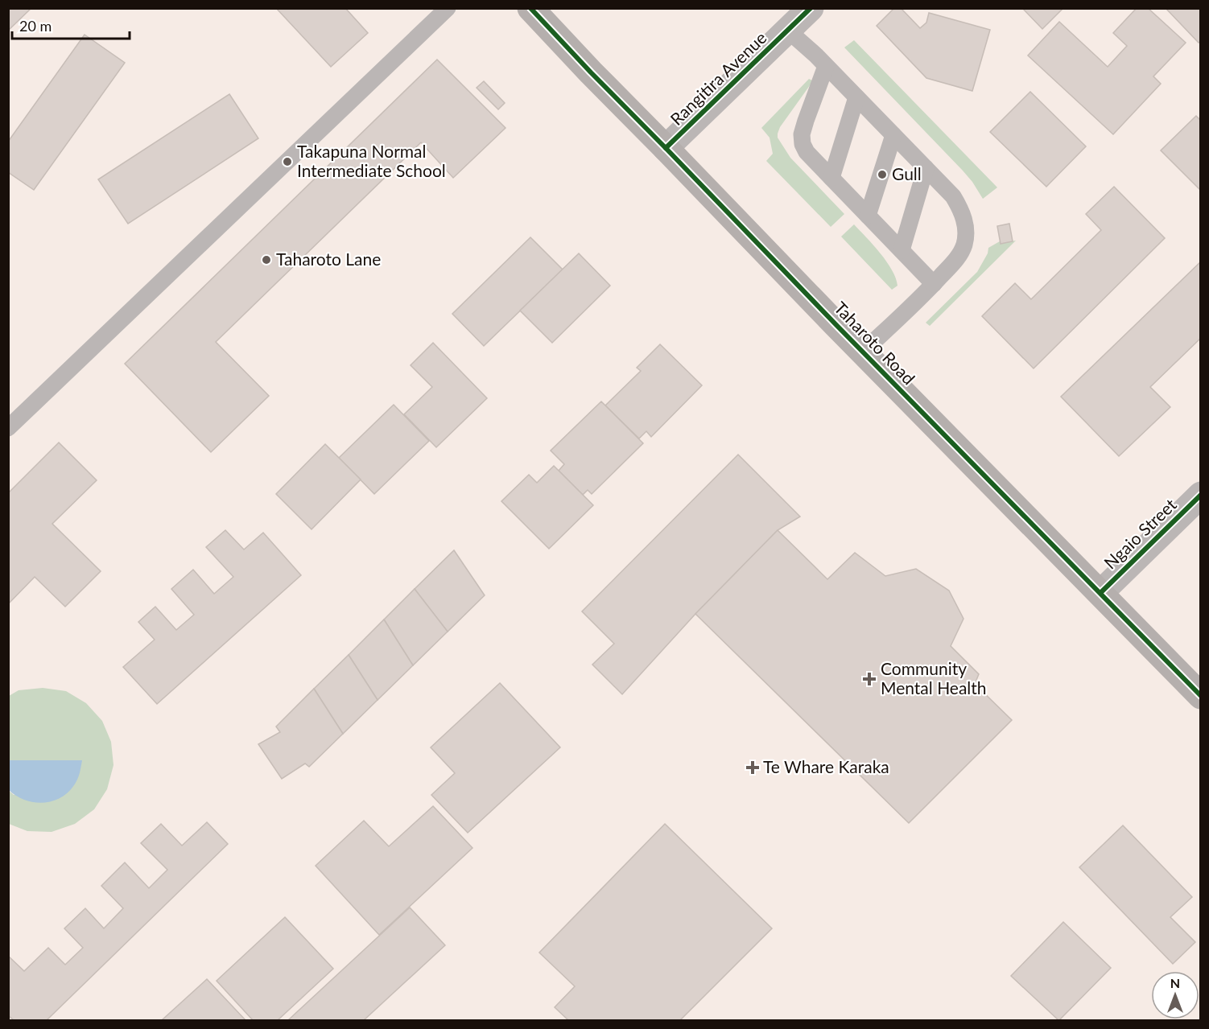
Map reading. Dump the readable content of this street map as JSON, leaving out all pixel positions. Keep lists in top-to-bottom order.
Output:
{
  "streets": {
    "main road": ["Taharoto Road"],
    "street": ["Rangitira Avenue", "Ngaio Street"]
  },
  "crossings": [
    ["Rangitira Avenue", "Taharoto Road"],
    ["Taharoto Road", "Ngaio Street"]
  ],
  "places": {
    "other": ["Takapuna Normal Intermediate School", "Gull", "Taharoto Lane"],
    "health": ["Community Mental Health", "Te Whare Karaka"]
  },
  "scale_bar": "20 m",
  "north": "top"
}
